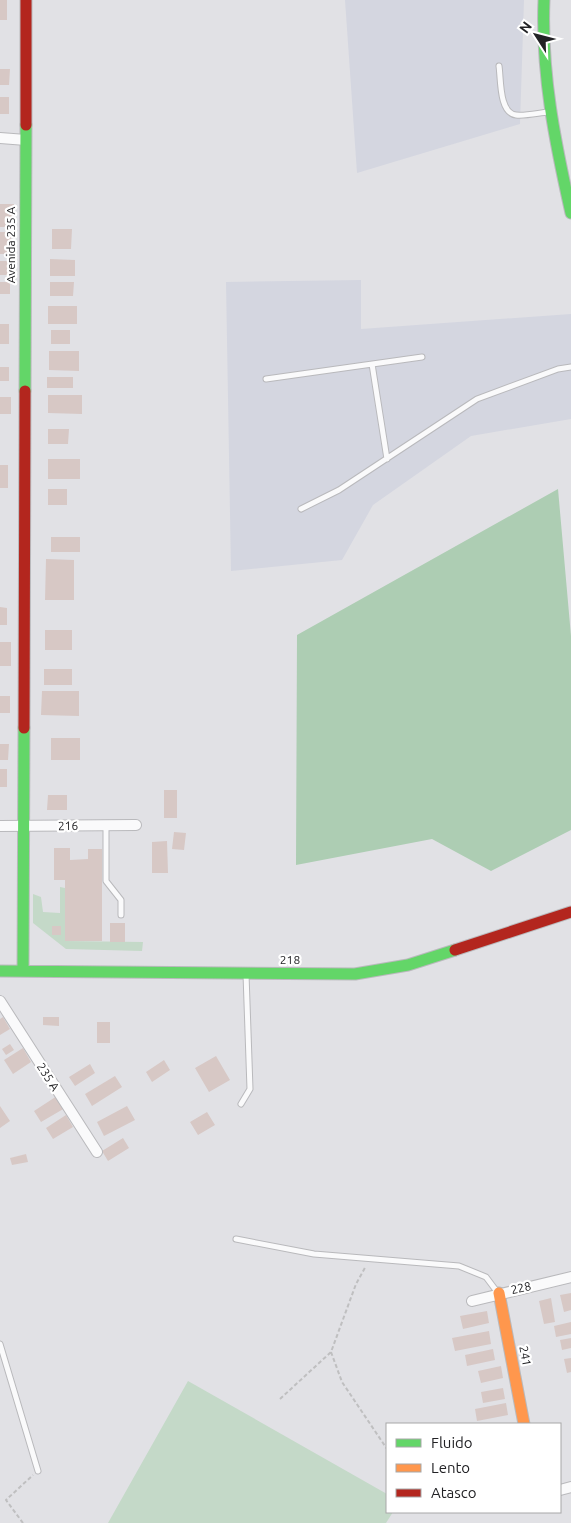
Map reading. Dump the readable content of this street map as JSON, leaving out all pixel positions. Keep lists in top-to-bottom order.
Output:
{
  "streets": {
    "street": [
      "Avenida 235 A",
      "216",
      "218",
      "235 A",
      "228",
      "241"
    ]
  },
  "crossings": [
    ["Avenida 235 A", "216"],
    ["Avenida 235 A", "218"],
    ["228", "241"]
  ],
  "legend": ["Fluido", "Lento", "Atasco"],
  "north": "top left"
}
